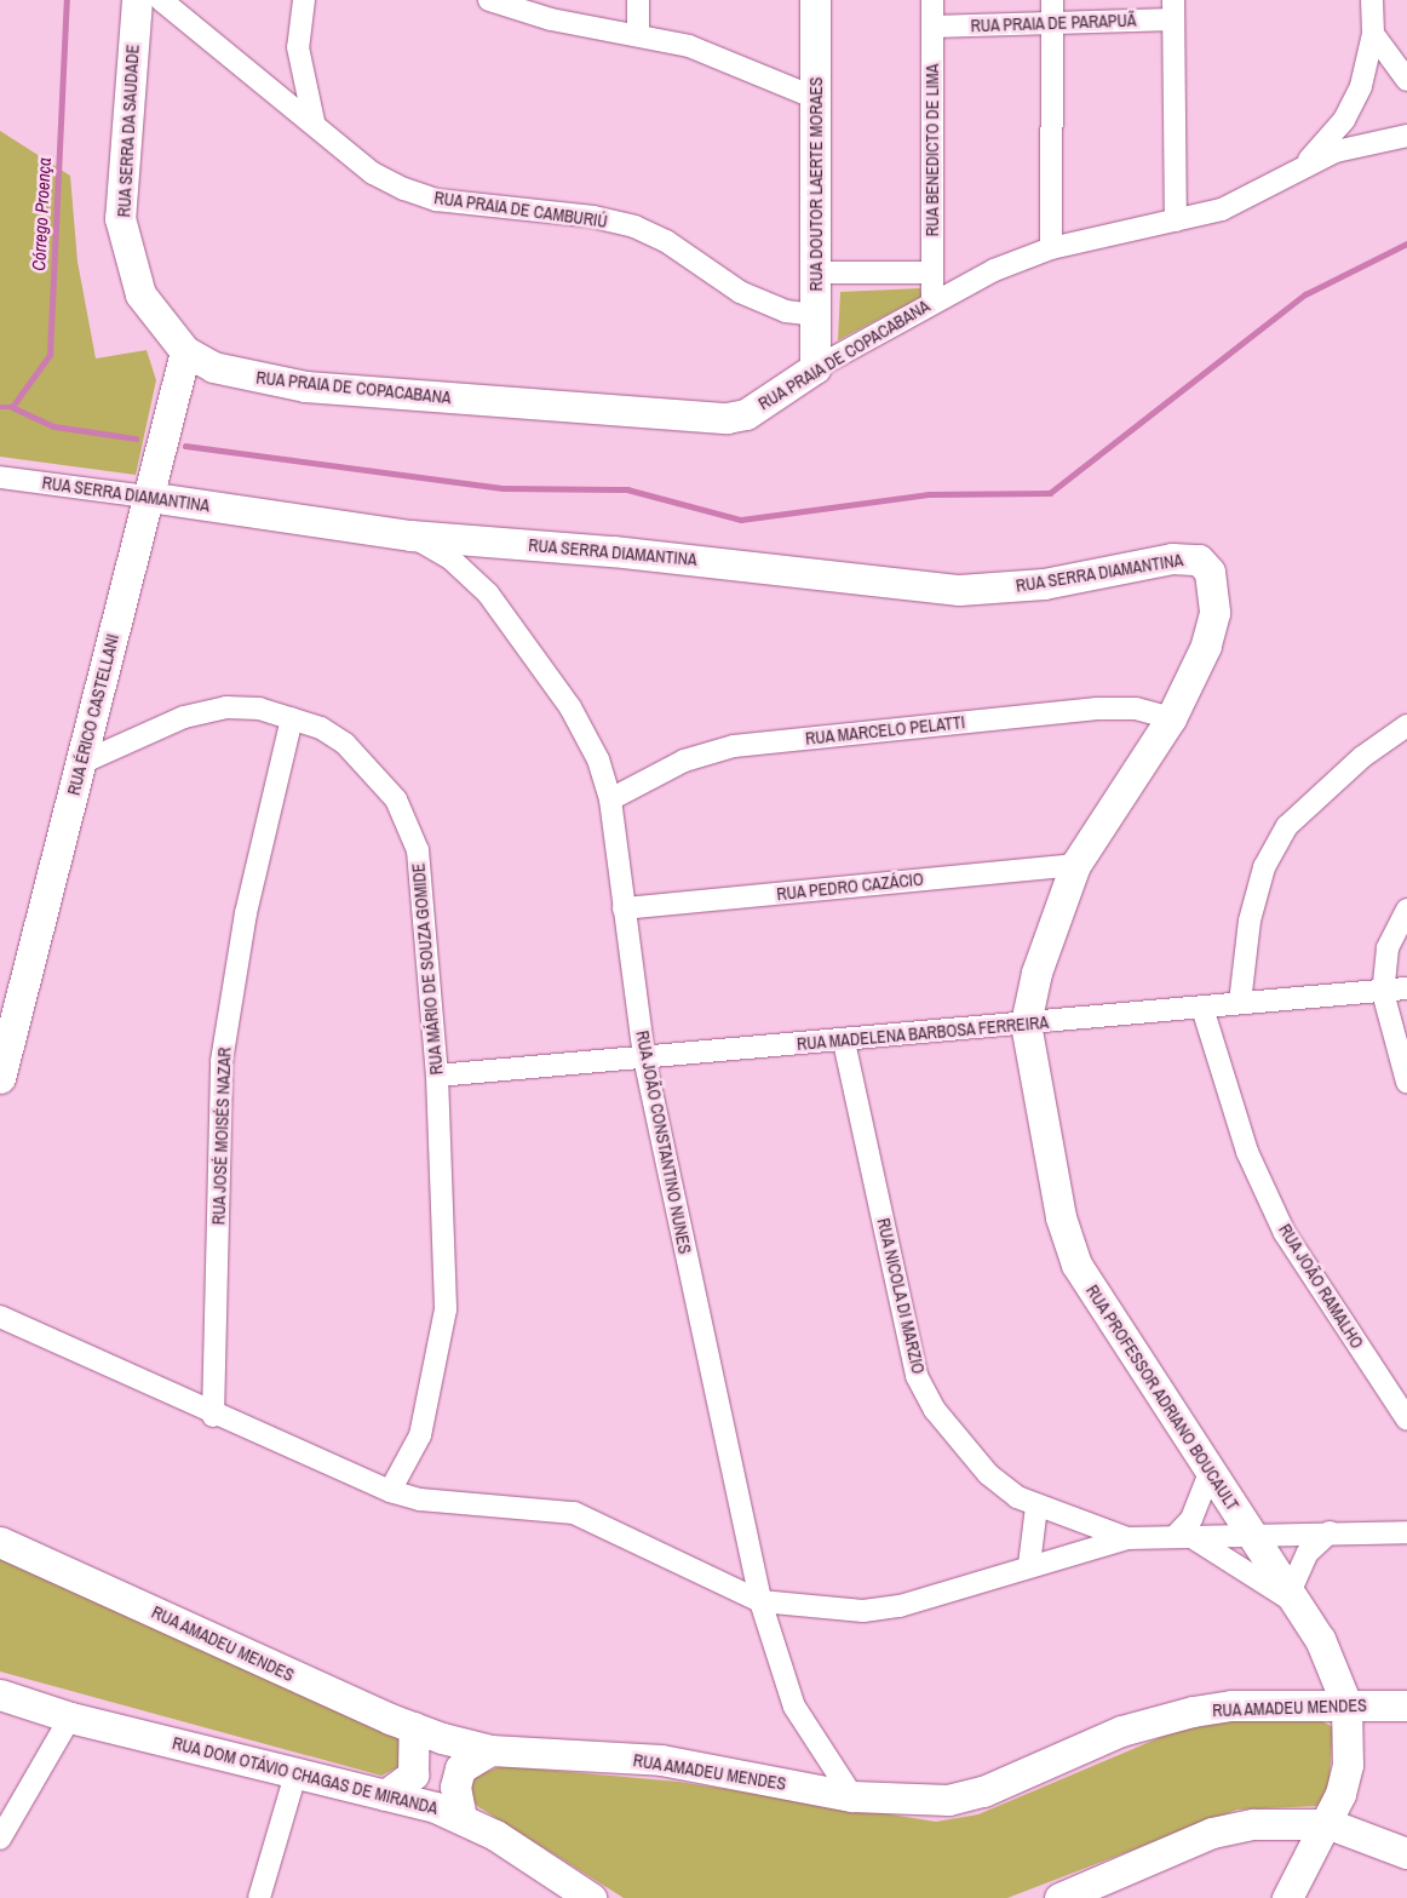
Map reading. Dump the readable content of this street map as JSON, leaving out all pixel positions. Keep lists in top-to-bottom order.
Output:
{
  "streets": {
    "street": [
      "RUA PRAIA DE PARAPUÃ",
      "RUA SERRA DA SAUDADE",
      "RUA BENEDICTO DE LIMA",
      "RUA DOUTOR LAERTE MORAES",
      "RUA PRAIA DE CAMBURIÚ",
      "RUA PRAIA DE COPACABANA",
      "RUA SERRA DIAMANTINA",
      "RUA ÉRICO CASTELLANI",
      "RUA MARCELO PELATTI",
      "RUA PEDRO CAZÁCIO",
      "RUA MÁRIO DE SOUZA GOMIDE",
      "RUA MADELENA BARBOSA FERREIRA",
      "RUA JOSÉ MOISÉS NAZAR",
      "RUA JOÃO CONSTANTINO NUNES",
      "RUA JOÃO RAMALHO",
      "RUA NICOLA DI MARZIO",
      "RUA PROFESSOR ADRIANO BOUCAULT",
      "RUA AMADEU MENDES",
      "RUA DOM OTÁVIO CHAGAS DE MIRANDA"
    ]
  },
  "crossings": [
    ["RUA PRAIA DE PARAPUÃ", "RUA BENEDICTO DE LIMA"],
    ["RUA SERRA DA SAUDADE", "RUA PRAIA DE COPACABANA"],
    ["RUA SERRA DA SAUDADE", "RUA ÉRICO CASTELLANI"],
    ["RUA BENEDICTO DE LIMA", "RUA PRAIA DE COPACABANA"],
    ["RUA DOUTOR LAERTE MORAES", "RUA PRAIA DE CAMBURIÚ"],
    ["RUA DOUTOR LAERTE MORAES", "RUA PRAIA DE COPACABANA"],
    ["RUA PRAIA DE COPACABANA", "RUA ÉRICO CASTELLANI"],
    ["RUA SERRA DIAMANTINA", "RUA ÉRICO CASTELLANI"],
    ["RUA SERRA DIAMANTINA", "RUA JOÃO CONSTANTINO NUNES"],
    ["RUA SERRA DIAMANTINA", "RUA PROFESSOR ADRIANO BOUCAULT"],
    ["RUA ÉRICO CASTELLANI", "RUA MÁRIO DE SOUZA GOMIDE"],
    ["RUA MARCELO PELATTI", "RUA JOÃO CONSTANTINO NUNES"],
    ["RUA MARCELO PELATTI", "RUA PROFESSOR ADRIANO BOUCAULT"],
    ["RUA PEDRO CAZÁCIO", "RUA JOÃO CONSTANTINO NUNES"],
    ["RUA PEDRO CAZÁCIO", "RUA PROFESSOR ADRIANO BOUCAULT"],
    ["RUA MÁRIO DE SOUZA GOMIDE", "RUA MADELENA BARBOSA FERREIRA"],
    ["RUA MÁRIO DE SOUZA GOMIDE", "RUA JOSÉ MOISÉS NAZAR"],
    ["RUA MADELENA BARBOSA FERREIRA", "RUA JOÃO CONSTANTINO NUNES"],
    ["RUA MADELENA BARBOSA FERREIRA", "RUA JOÃO RAMALHO"],
    ["RUA MADELENA BARBOSA FERREIRA", "RUA NICOLA DI MARZIO"],
    ["RUA MADELENA BARBOSA FERREIRA", "RUA PROFESSOR ADRIANO BOUCAULT"],
    ["RUA JOÃO CONSTANTINO NUNES", "RUA AMADEU MENDES"],
    ["RUA PROFESSOR ADRIANO BOUCAULT", "RUA AMADEU MENDES"]
  ],
  "water": ["Córrego Proença"]
}
